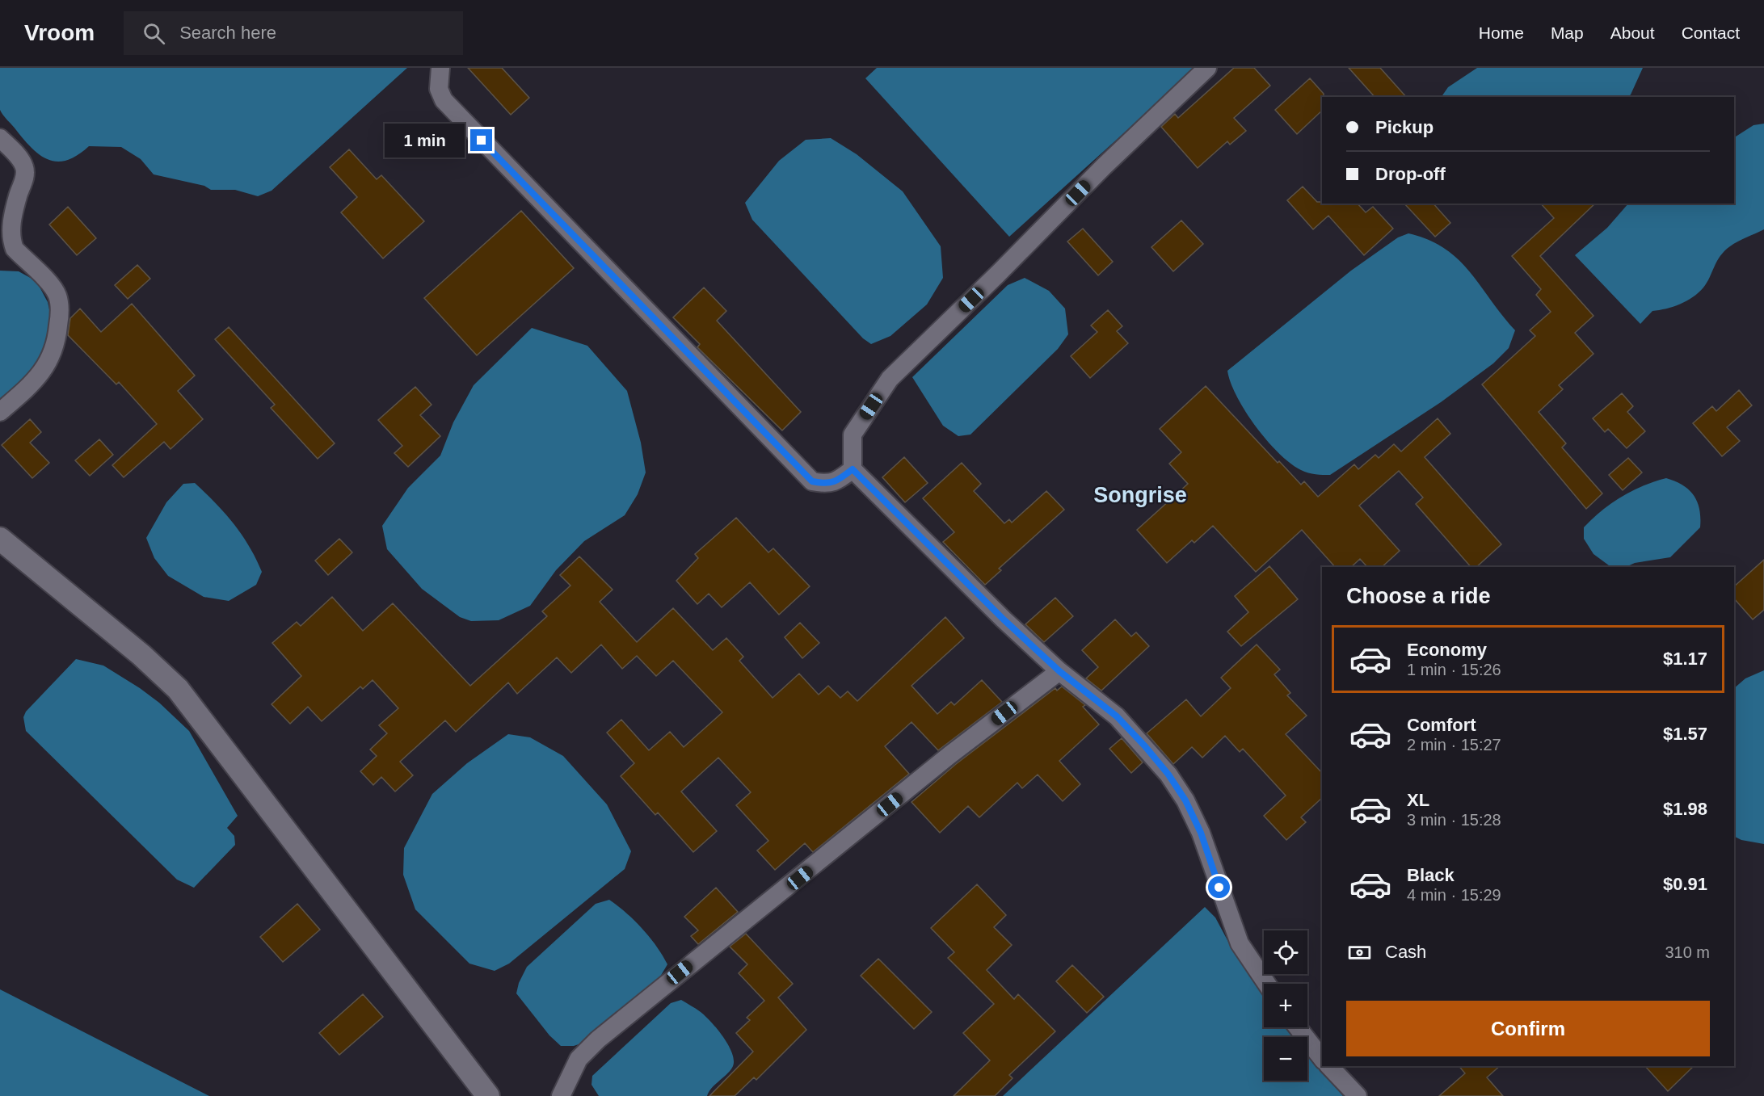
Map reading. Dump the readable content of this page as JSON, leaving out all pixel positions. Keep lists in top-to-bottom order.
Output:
{
  "districts": ["Songrise"],
  "page": {
    "header": "Vroom",
    "search": "Search here",
    "nav": [
      "Home",
      "Map",
      "About",
      "Contact"
    ],
    "banner": ["Pickup", "Drop-off"],
    "bubble": "1 min",
    "heading": "Choose a ride",
    "list": [
      {
        "name": "Economy",
        "note": "1 min · 15:26",
        "value": "$1.17"
      },
      {
        "name": "Comfort",
        "note": "2 min · 15:27",
        "value": "$1.57"
      },
      {
        "name": "XL",
        "note": "3 min · 15:28",
        "value": "$1.98"
      },
      {
        "name": "Black",
        "note": "4 min · 15:29",
        "value": "$0.91"
      }
    ],
    "pay": ["Cash", "310 m"],
    "map_buttons": ["+", "−"],
    "buttons": "Confirm"
  }
}
